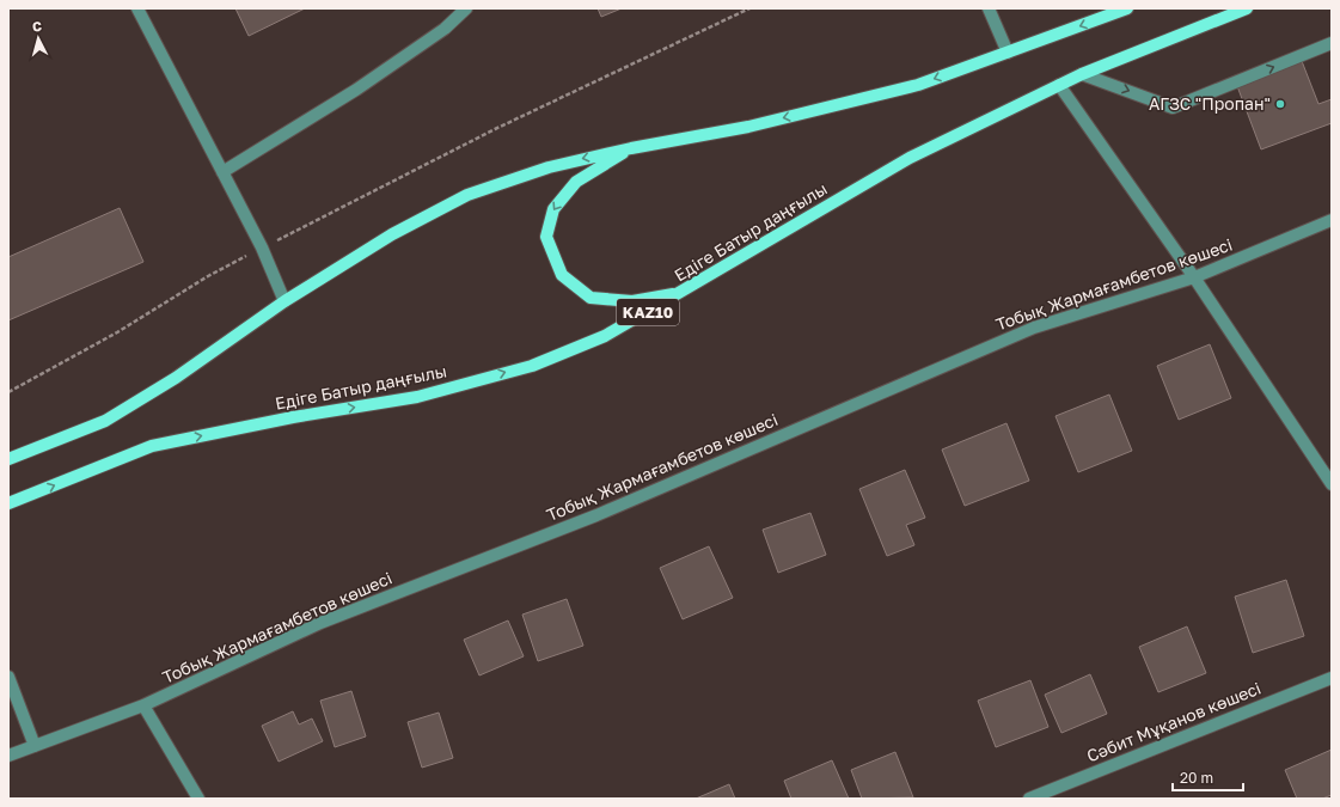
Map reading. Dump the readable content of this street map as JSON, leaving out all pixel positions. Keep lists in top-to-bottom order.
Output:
{
  "streets": {
    "main road": ["Едіге Батыр даңғылы", "KAZ10"],
    "street": ["Тобық Жармағамбетов көшесі", "Сәбит Мұқанов көшесі"]
  },
  "places": ["АГЗС \"Пропан\""],
  "scale_bar": "20 m",
  "north": "top"
}
